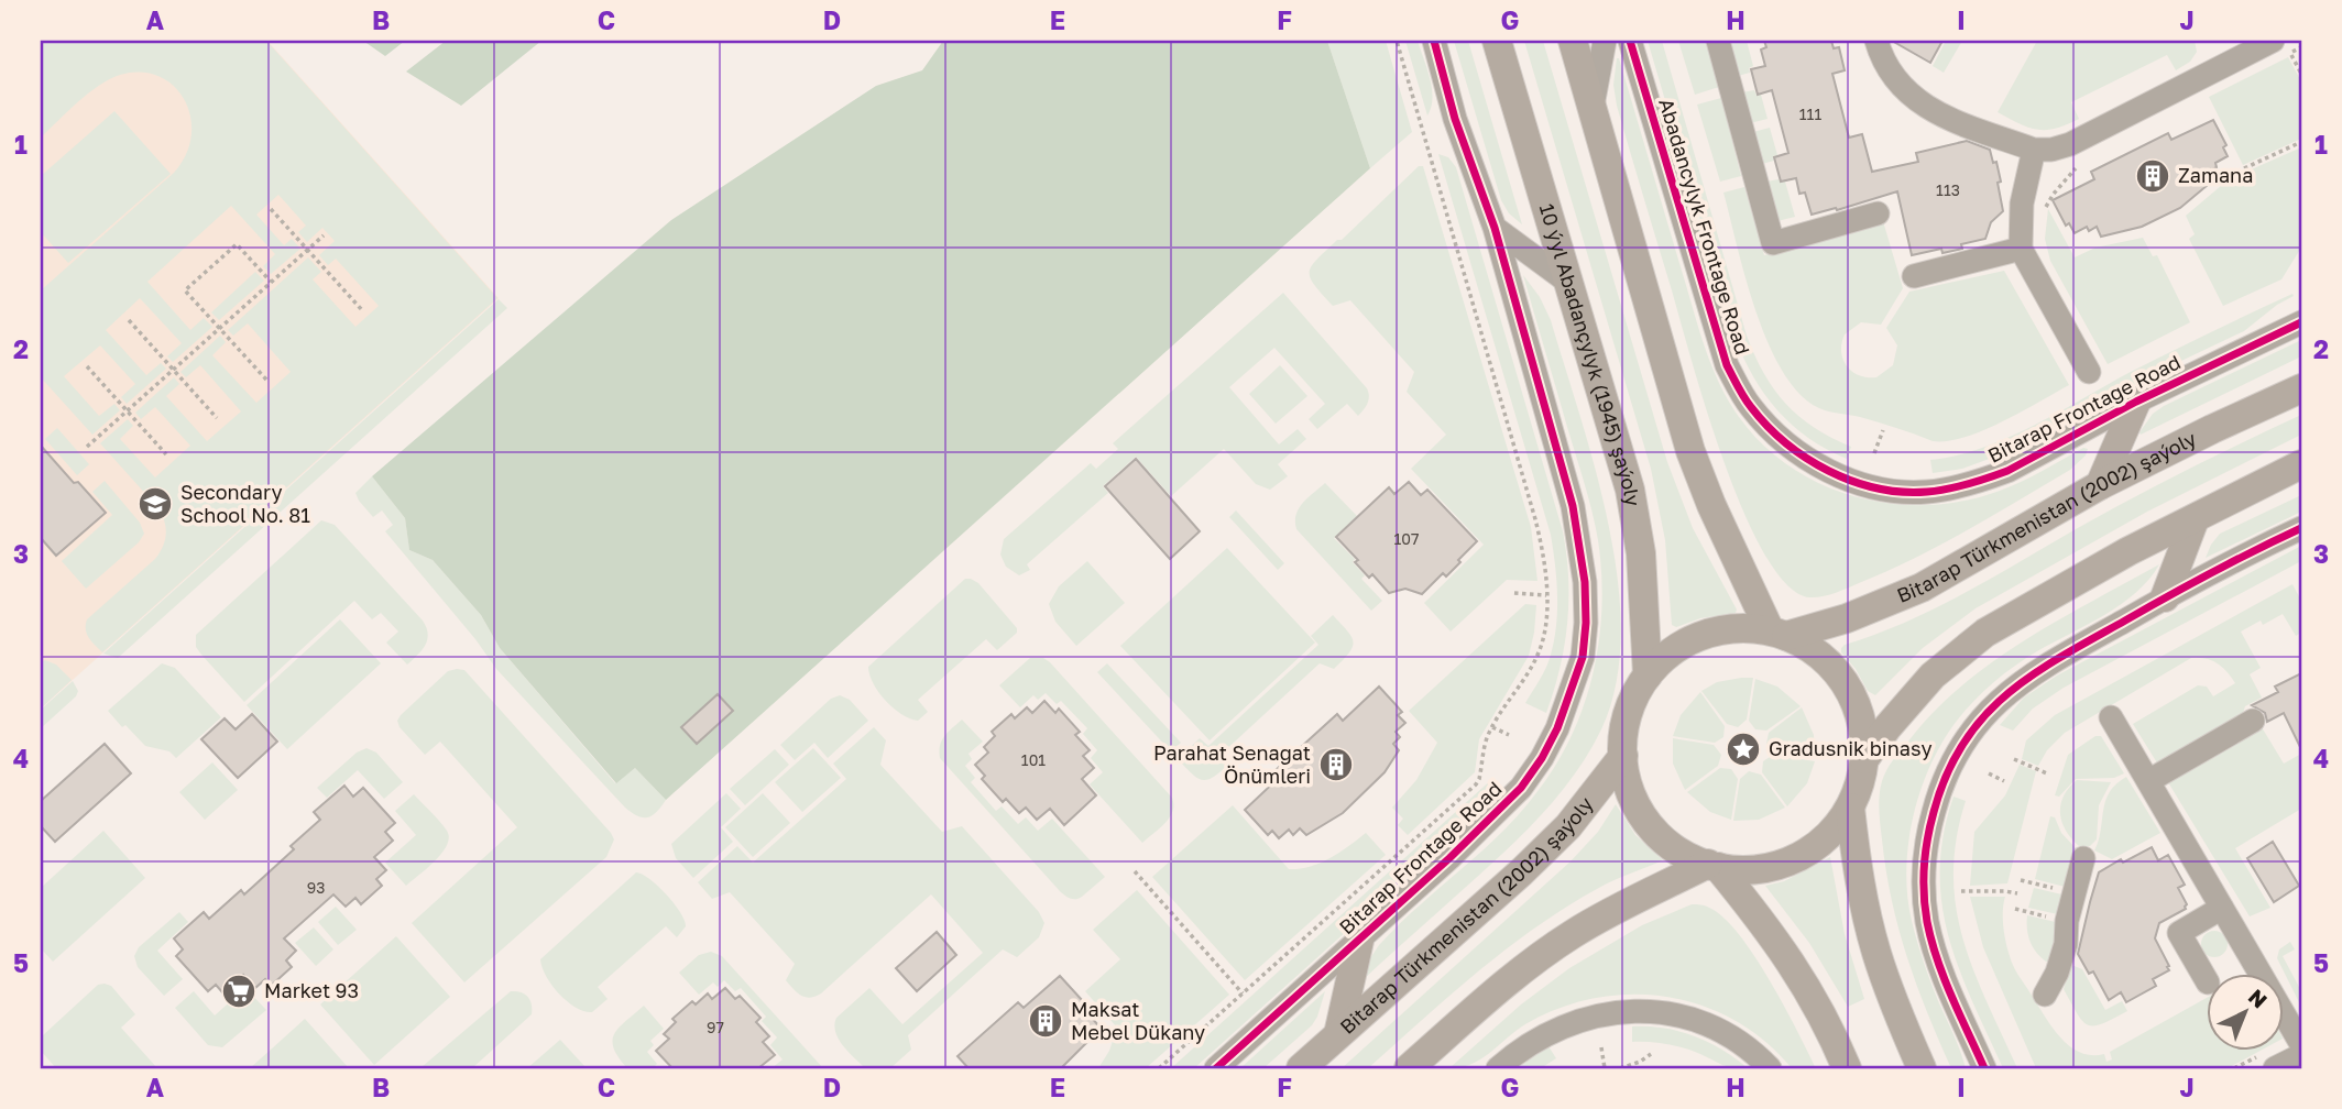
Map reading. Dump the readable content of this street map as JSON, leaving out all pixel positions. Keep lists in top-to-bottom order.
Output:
{
  "streets": {
    "main road": ["10 ýyl Abadançylyk (1945) şaýoly", "Bitarap Türkmenistan (2002) şaýoly"],
    "street": ["Abadancylyk Frontage Road", "Bitarap Frontage Road"]
  },
  "crossings": [
    ["Abadancylyk Frontage Road", "Bitarap Frontage Road"],
    ["10 ýyl Abadançylyk (1945) şaýoly", "Bitarap Türkmenistan (2002) şaýoly"]
  ],
  "places": {
    "building": ["Zamana", "Parahat Senagat Önümleri", "Maksat Mebel Dükany"],
    "school or university": ["Secondary School No. 81"],
    "place": ["Gradusnik binasy"],
    "supermarket": ["Market 93"]
  },
  "house_numbers": [
    "111",
    "113",
    "107",
    "101",
    "93",
    "97"
  ],
  "north": "top right",
  "grid": {
    "columns": [
      "A",
      "B",
      "C",
      "D",
      "E",
      "F",
      "G",
      "H",
      "I",
      "J"
    ],
    "rows": [
      "1",
      "2",
      "3",
      "4",
      "5"
    ]
  }
}
